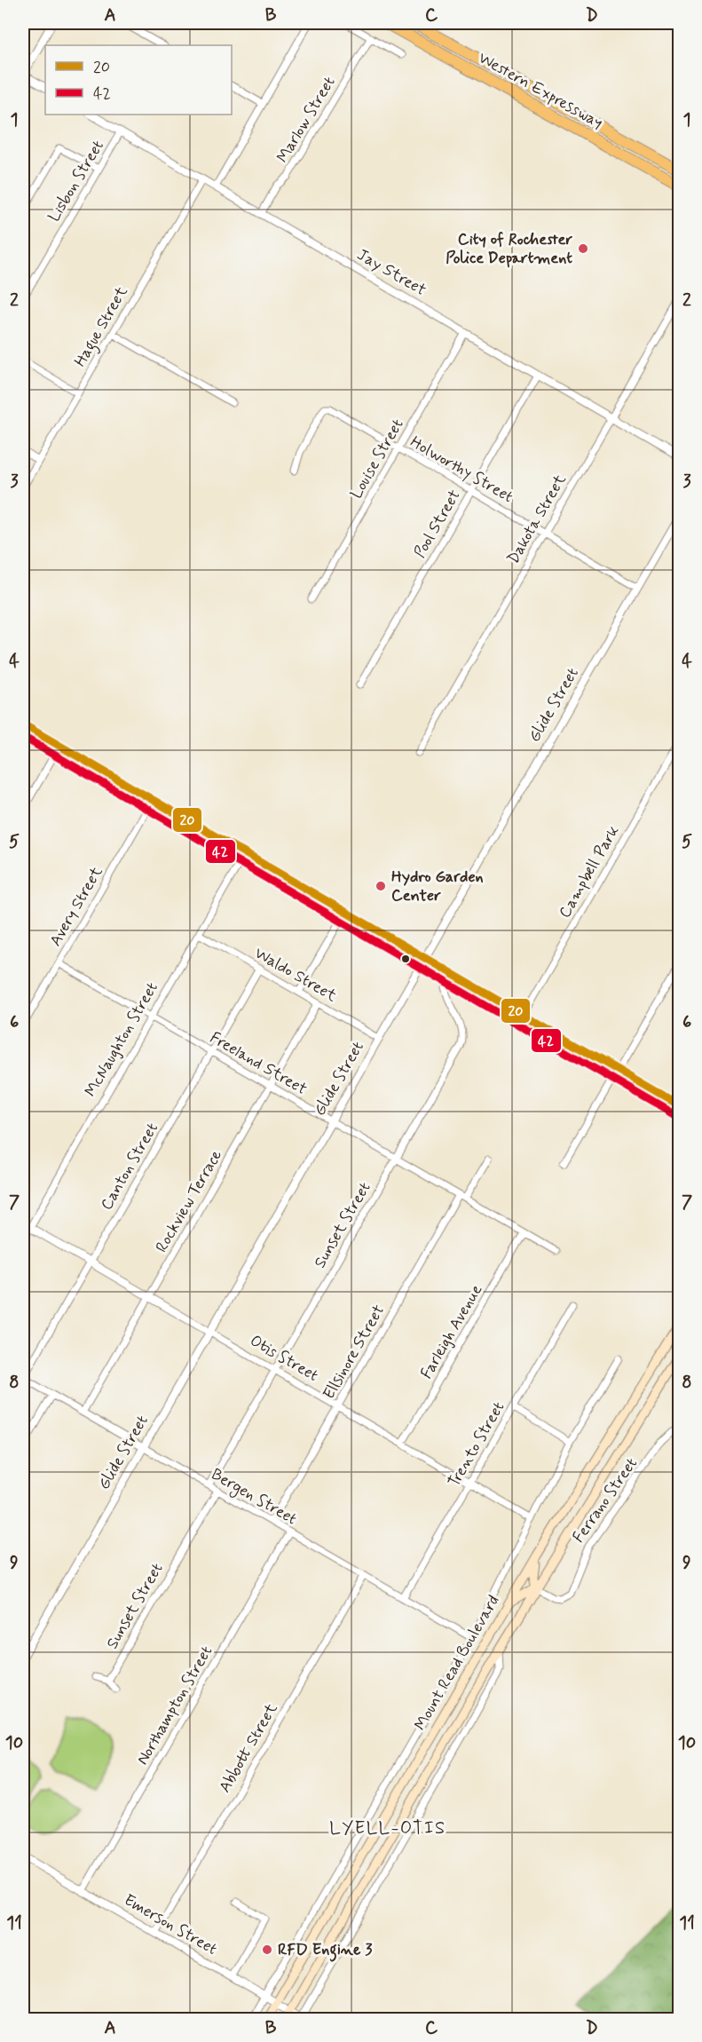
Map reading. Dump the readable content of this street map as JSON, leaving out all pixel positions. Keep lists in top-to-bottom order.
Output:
{
  "streets": {
    "highway": ["Western Expressway"],
    "main road": ["Mount Read Boulevard"],
    "street": [
      "Marlow Street",
      "Lisbon Street",
      "Jay Street",
      "Hague Street",
      "Louise Street",
      "Holworthy Street",
      "Dakota Street",
      "Pool Street",
      "Glide Street",
      "Campbell Park",
      "Avery Street",
      "Waldo Street",
      "McNaughton Street",
      "Freeland Street",
      "Canton Street",
      "Rockview Terrace",
      "Sunset Street",
      "Farleigh Avenue",
      "Ellsinore Street",
      "Otis Street",
      "Trento Street",
      "Bergen Street",
      "Ferrano Street",
      "Northampton Street",
      "Abbott Street",
      "Emerson Street"
    ]
  },
  "crossings": [
    ["Marlow Street", "Jay Street"],
    ["Lisbon Street", "Jay Street"],
    ["Jay Street", "Hague Street"],
    ["Jay Street", "Louise Street"],
    ["Jay Street", "Dakota Street"],
    ["Jay Street", "Pool Street"],
    ["Louise Street", "Holworthy Street"],
    ["Holworthy Street", "Dakota Street"],
    ["Holworthy Street", "Pool Street"],
    ["Holworthy Street", "Glide Street"],
    ["Glide Street", "Waldo Street"],
    ["Glide Street", "Freeland Street"],
    ["Glide Street", "Otis Street"],
    ["Glide Street", "Bergen Street"],
    ["Avery Street", "Freeland Street"],
    ["Waldo Street", "McNaughton Street"],
    ["Waldo Street", "Canton Street"],
    ["Waldo Street", "Rockview Terrace"],
    ["McNaughton Street", "Freeland Street"],
    ["McNaughton Street", "Otis Street"],
    ["Freeland Street", "Canton Street"],
    ["Freeland Street", "Rockview Terrace"],
    ["Freeland Street", "Sunset Street"],
    ["Freeland Street", "Farleigh Avenue"],
    ["Freeland Street", "Ellsinore Street"],
    ["Canton Street", "Otis Street"],
    ["Canton Street", "Bergen Street"],
    ["Rockview Terrace", "Otis Street"],
    ["Rockview Terrace", "Bergen Street"],
    ["Sunset Street", "Otis Street"],
    ["Sunset Street", "Bergen Street"],
    ["Farleigh Avenue", "Otis Street"],
    ["Ellsinore Street", "Otis Street"],
    ["Ellsinore Street", "Bergen Street"],
    ["Otis Street", "Trento Street"],
    ["Otis Street", "Mount Read Boulevard"],
    ["Trento Street", "Bergen Street"],
    ["Bergen Street", "Mount Read Boulevard"],
    ["Bergen Street", "Northampton Street"],
    ["Bergen Street", "Abbott Street"],
    ["Ferrano Street", "Mount Read Boulevard"],
    ["Mount Read Boulevard", "Emerson Street"],
    ["Northampton Street", "Emerson Street"],
    ["Abbott Street", "Emerson Street"]
  ],
  "districts": ["LYELL-OTIS"],
  "places": ["City of Rochester Police Department", "Hydro Garden Center", "RFD Engine 3"],
  "lines": ["transit line 20", "transit line 42"],
  "legend": ["20", "42"],
  "grid": {
    "columns": [
      "A",
      "B",
      "C",
      "D"
    ],
    "rows": [
      "1",
      "2",
      "3",
      "4",
      "5",
      "6",
      "7",
      "8",
      "9",
      "10",
      "11"
    ]
  }
}
